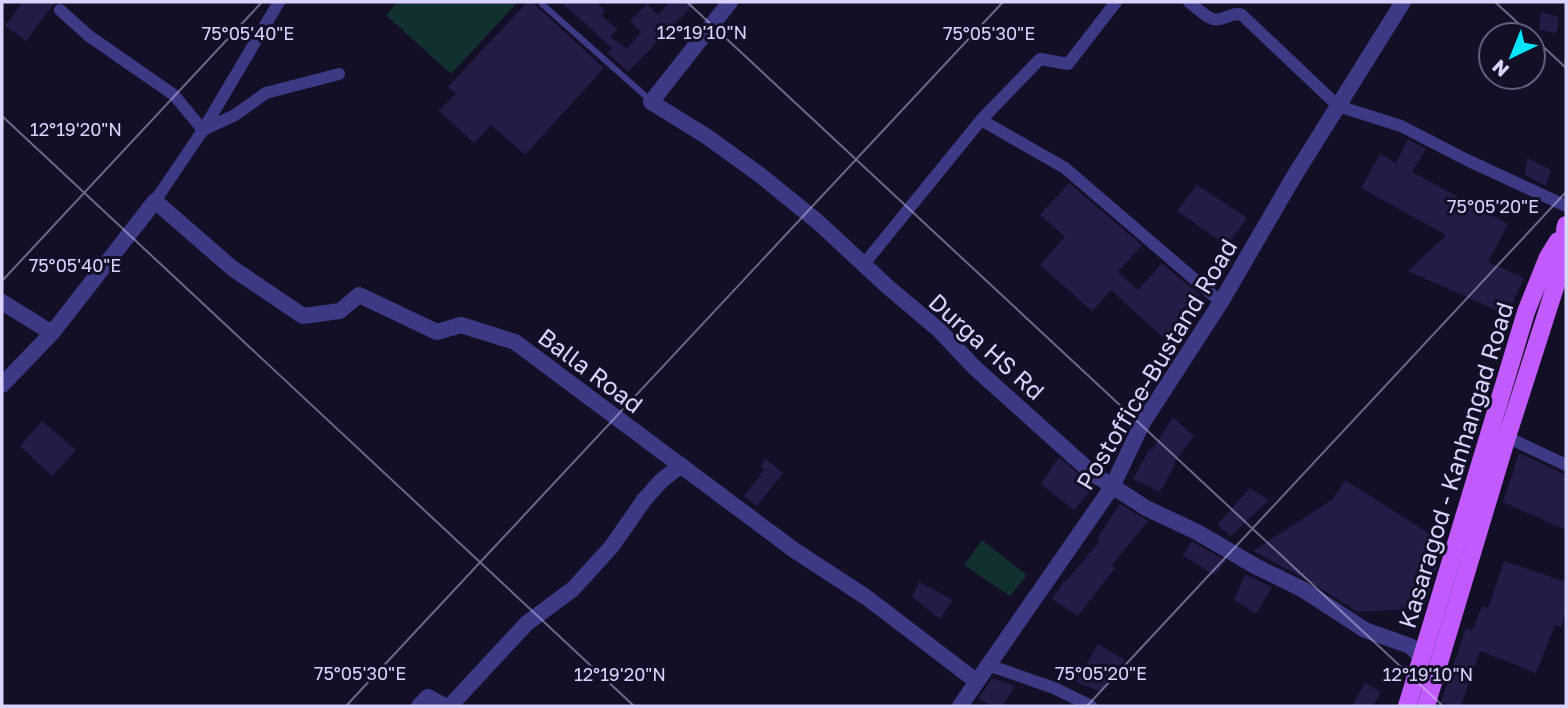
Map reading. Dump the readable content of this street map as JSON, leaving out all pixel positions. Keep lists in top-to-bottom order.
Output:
{
  "streets": {
    "main road": ["Kasaragod - Kanhangad Road"],
    "street": ["Durga HS Rd", "Postoffice-Bustand Road", "Balla Road"]
  },
  "crossings": [
    ["Durga HS Rd", "Postoffice-Bustand Road"],
    ["Durga HS Rd", "Kasaragod - Kanhangad Road"],
    ["Postoffice-Bustand Road", "Balla Road"]
  ],
  "north": "bottom left",
  "coordinates": [
    "12°19'10\"N",
    "75°05'40\"E",
    "75°05'30\"E",
    "12°19'20\"N",
    "75°05'20\"E"
  ]
}
